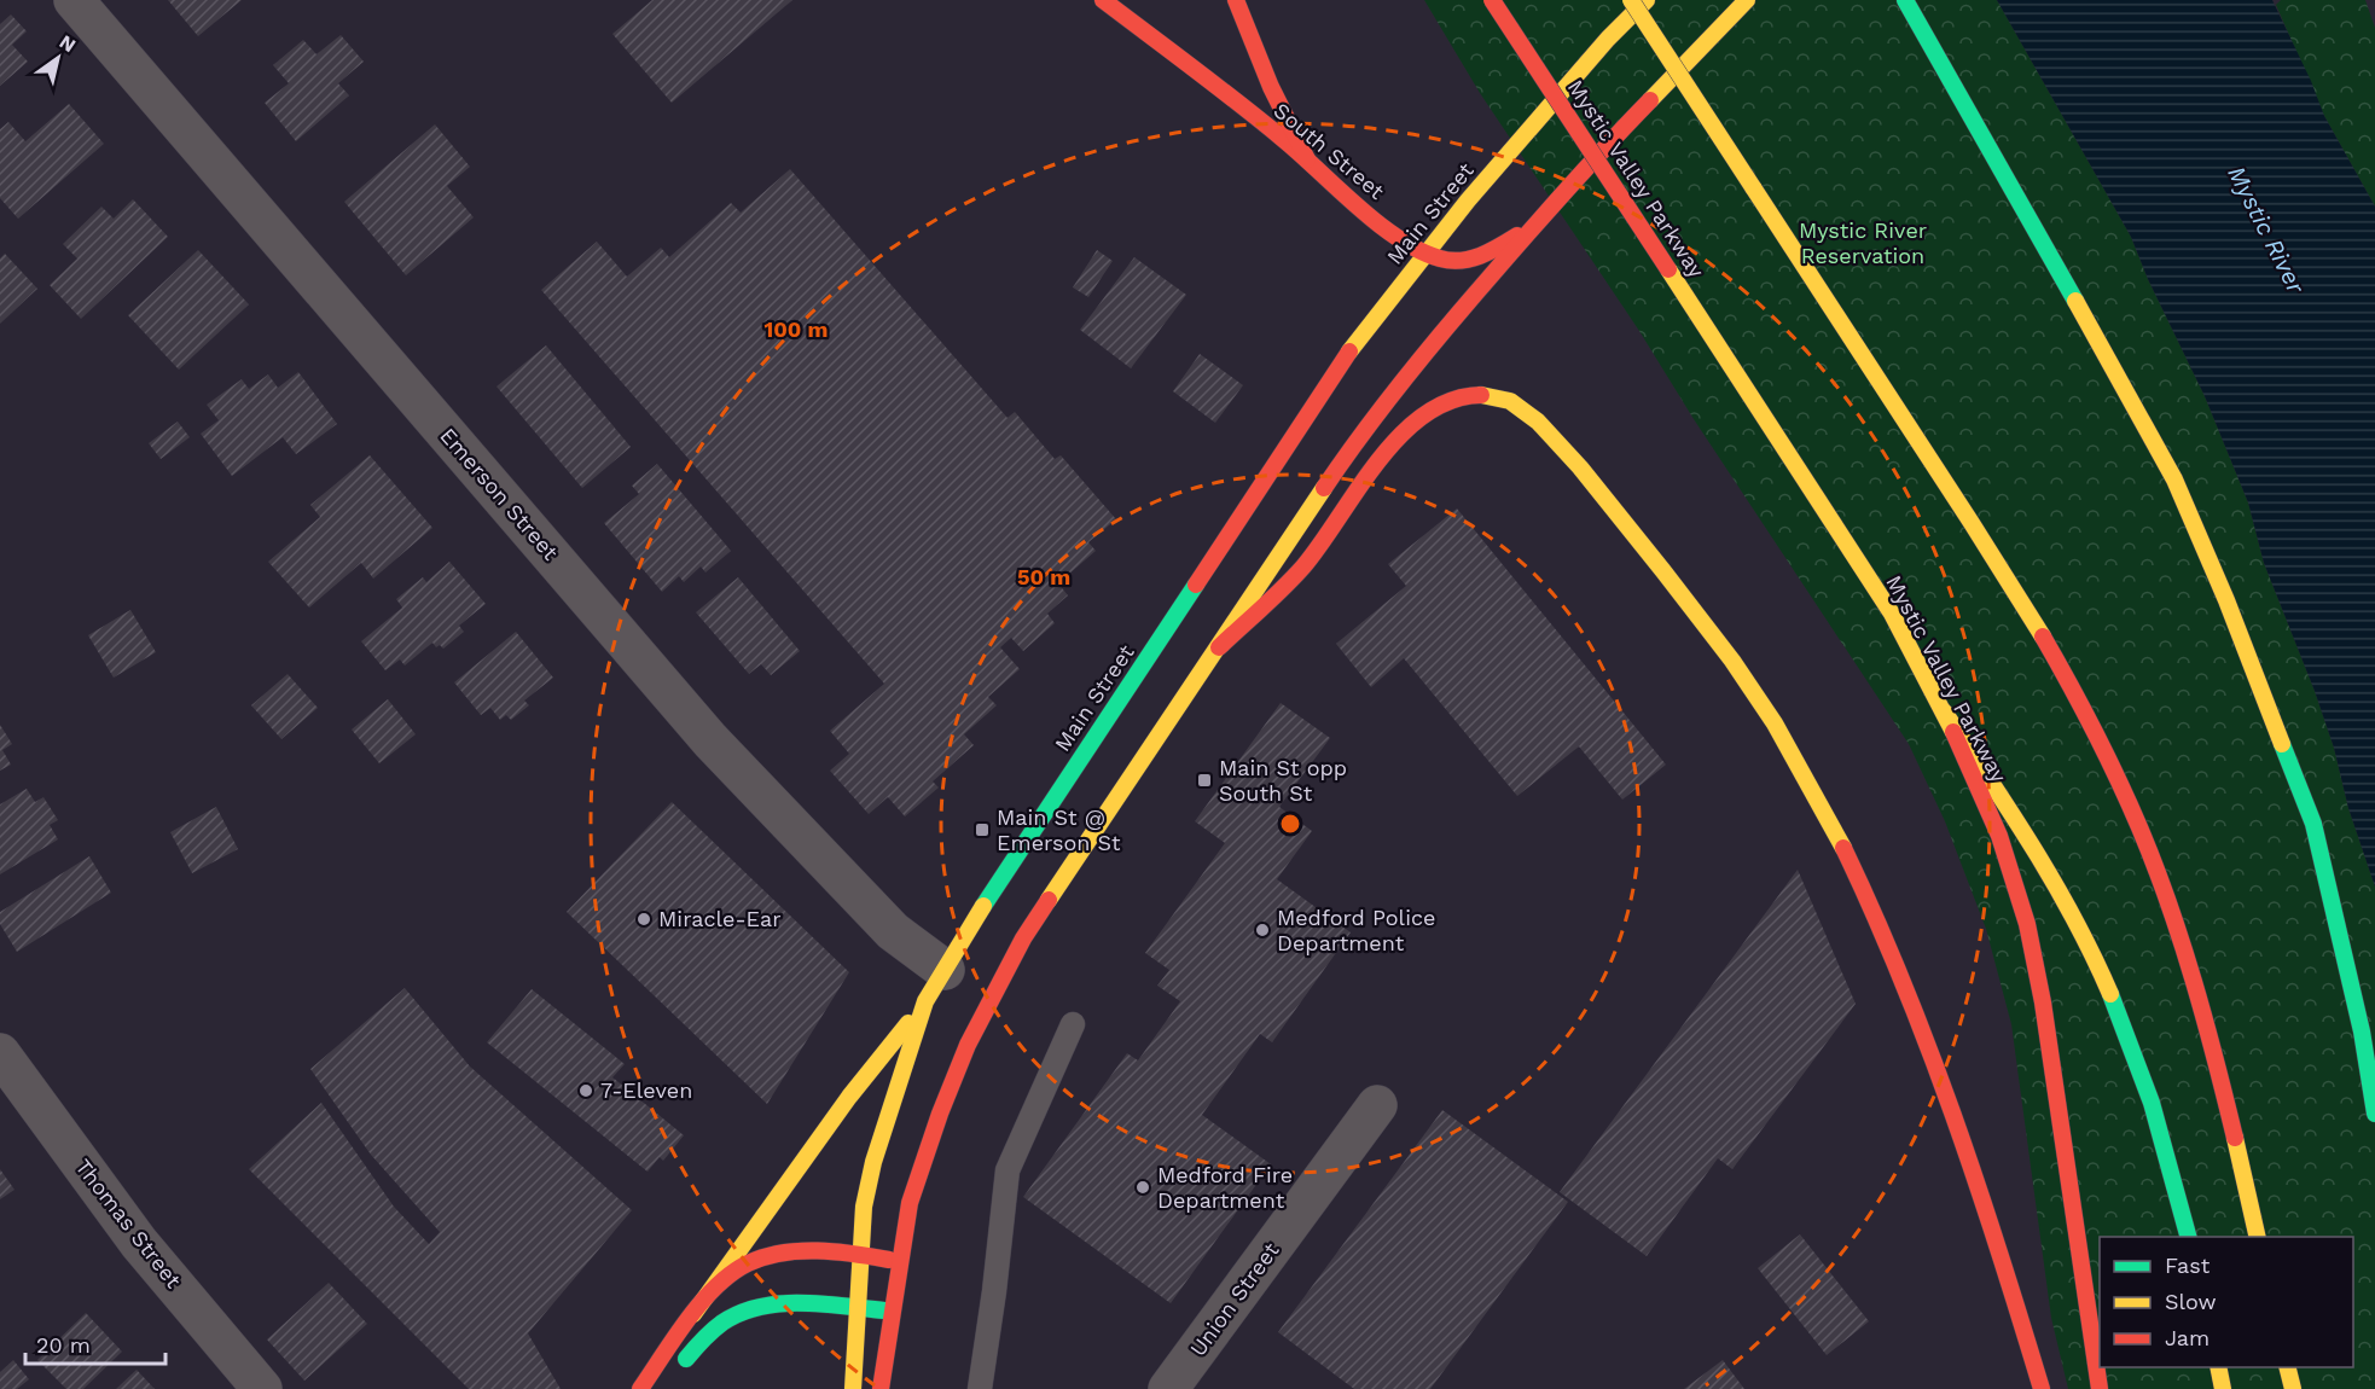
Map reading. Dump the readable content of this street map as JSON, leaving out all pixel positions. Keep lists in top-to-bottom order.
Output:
{
  "streets": {
    "main road": ["South Street", "Mystic Valley Parkway", "Main Street"],
    "street": ["Emerson Street", "Thomas Street", "Union Street"]
  },
  "crossings": [
    ["South Street", "Main Street"],
    ["Main Street", "Emerson Street"]
  ],
  "water": ["Mystic River"],
  "parks": ["Mystic River Reservation"],
  "places": {
    "transit": ["Main St opp South St", "Main St @ Emerson St"],
    "other": [
      "Miracle-Ear",
      "Medford Police Department",
      "7-Eleven",
      "Medford Fire Department"
    ]
  },
  "legend": ["Fast", "Slow", "Jam"],
  "scale_bar": "20 m",
  "north": "top right",
  "rings": ["100 m", "50 m"]
}
